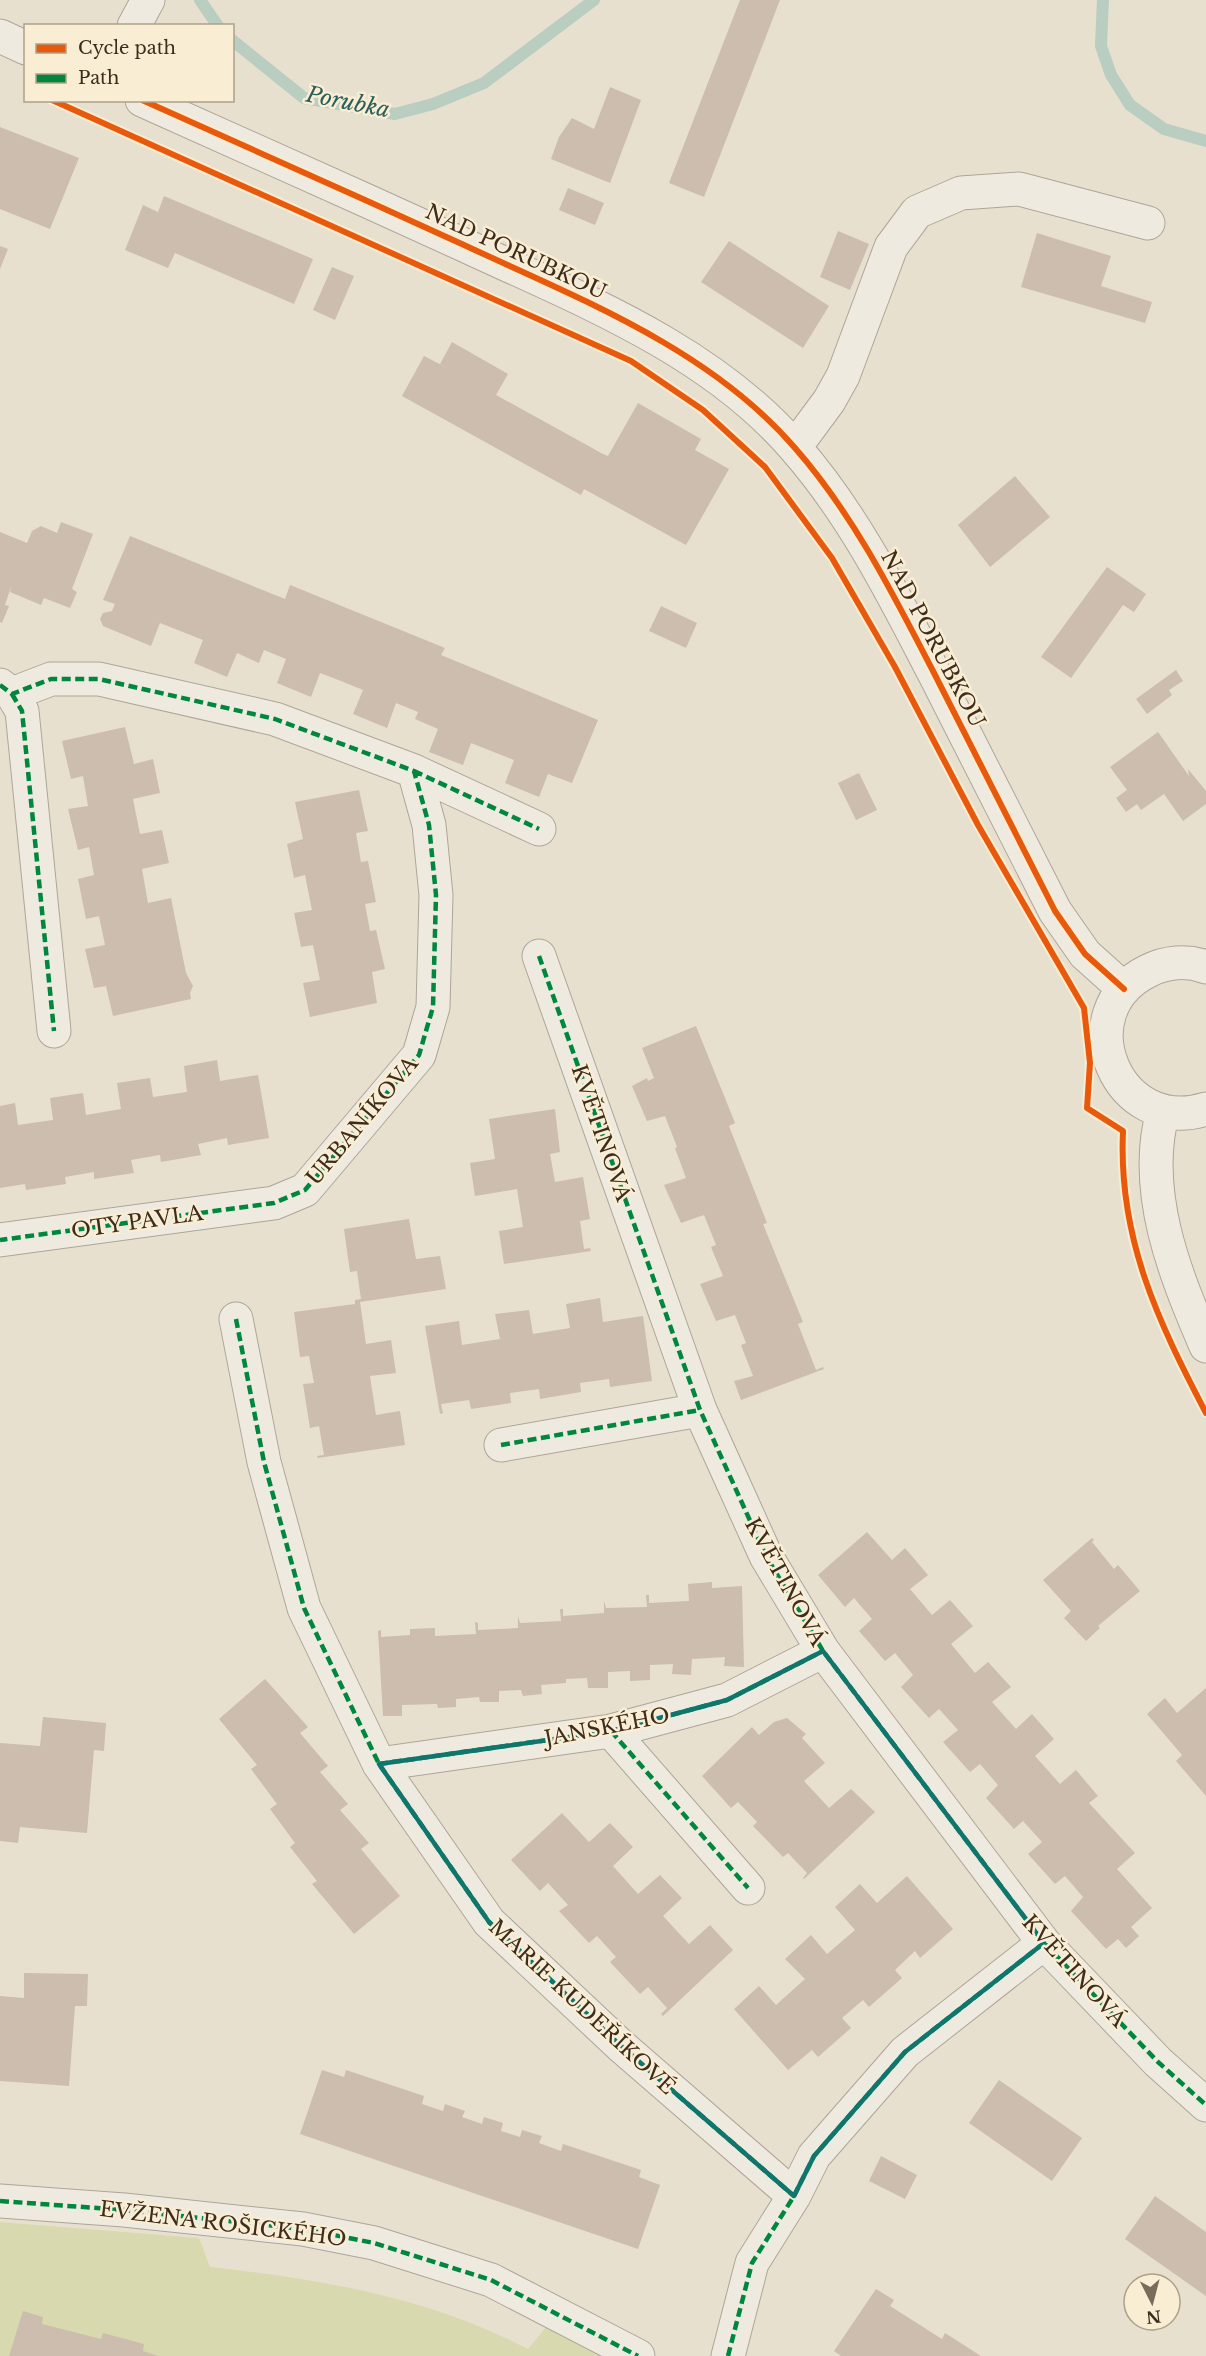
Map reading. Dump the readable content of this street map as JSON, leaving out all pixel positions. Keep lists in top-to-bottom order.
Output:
{
  "streets": {
    "street": [
      "NAD PORUBKOU",
      "URBANÍKOVA",
      "KVĚTINOVÁ",
      "OTY PAVLA",
      "JANSKÉHO",
      "MARIE KUDEŘÍKOVÉ",
      "EVŽENA ROŠICKÉHO"
    ]
  },
  "crossings": [
    ["URBANÍKOVA", "OTY PAVLA"],
    ["KVĚTINOVÁ", "JANSKÉHO"],
    ["JANSKÉHO", "MARIE KUDEŘÍKOVÉ"]
  ],
  "water": ["Porubka"],
  "legend": ["Cycle path", "Path"],
  "north": "bottom"
}
